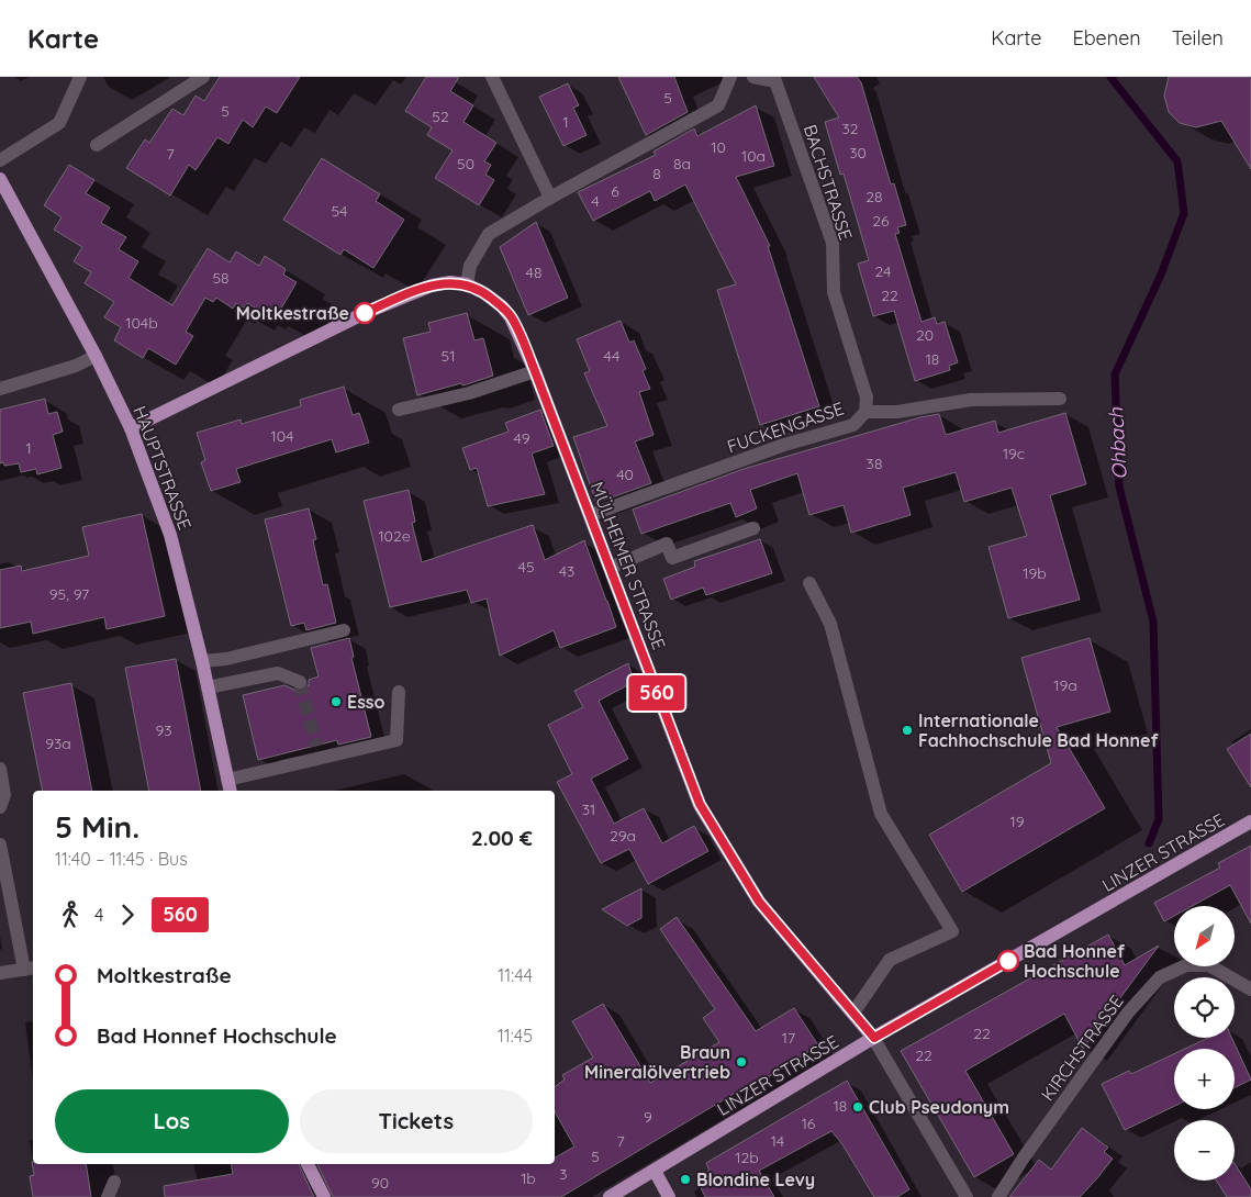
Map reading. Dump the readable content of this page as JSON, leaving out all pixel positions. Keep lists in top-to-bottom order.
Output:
{
  "streets": {
    "main road": ["HAUPTSTRASSE", "MÜLHEIMER STRASSE", "LINZER STRASSE"],
    "street": ["BACHSTRASSE", "FUCKENGASSE", "KIRCHSTRASSE"]
  },
  "crossings": [
    ["BACHSTRASSE", "FUCKENGASSE"],
    ["FUCKENGASSE", "MÜLHEIMER STRASSE"],
    ["HAUPTSTRASSE", "MÜLHEIMER STRASSE"],
    ["MÜLHEIMER STRASSE", "LINZER STRASSE"]
  ],
  "water": ["Ohbach"],
  "places": [
    "Moltkestraße",
    "Esso",
    "Internationale Fachhochschule Bad Honnef",
    "Bad Honnef Hochschule",
    "Braun Mineralölvertrieb",
    "Club Pseudonym",
    "Blondine Levy"
  ],
  "lines": ["bus line 560"],
  "house_numbers": [
    "5",
    "5",
    "52",
    "1",
    "32",
    "10",
    "30",
    "7",
    "10a",
    "50",
    "8a",
    "8",
    "6",
    "28",
    "4",
    "54",
    "26",
    "24",
    "48",
    "58",
    "22",
    "104b",
    "20",
    "51",
    "44",
    "18",
    "104",
    "49",
    "1",
    "19c",
    "38",
    "40",
    "102e",
    "45",
    "43",
    "19b",
    "95, 97",
    "19a",
    "93",
    "93a",
    "31",
    "19",
    "29a",
    "22",
    "17",
    "22",
    "18",
    "9",
    "16",
    "7",
    "14",
    "5",
    "12b",
    "3",
    "1b",
    "90"
  ],
  "north": "bottom left",
  "page": {
    "header": "Karte",
    "nav": ["Karte", "Ebenen", "Teilen"],
    "on_map": "560",
    "heading": ["5 Min.", "11:40 – 11:45 · Bus", "2.00 €"],
    "legs": ["4", "560"],
    "map_buttons": ["+", "−"],
    "list": [
      {
        "name": "Moltkestraße",
        "value": "11:44"
      },
      {
        "name": "Bad Honnef Hochschule",
        "value": "11:45"
      }
    ],
    "buttons": ["Los", "Tickets"]
  }
}
